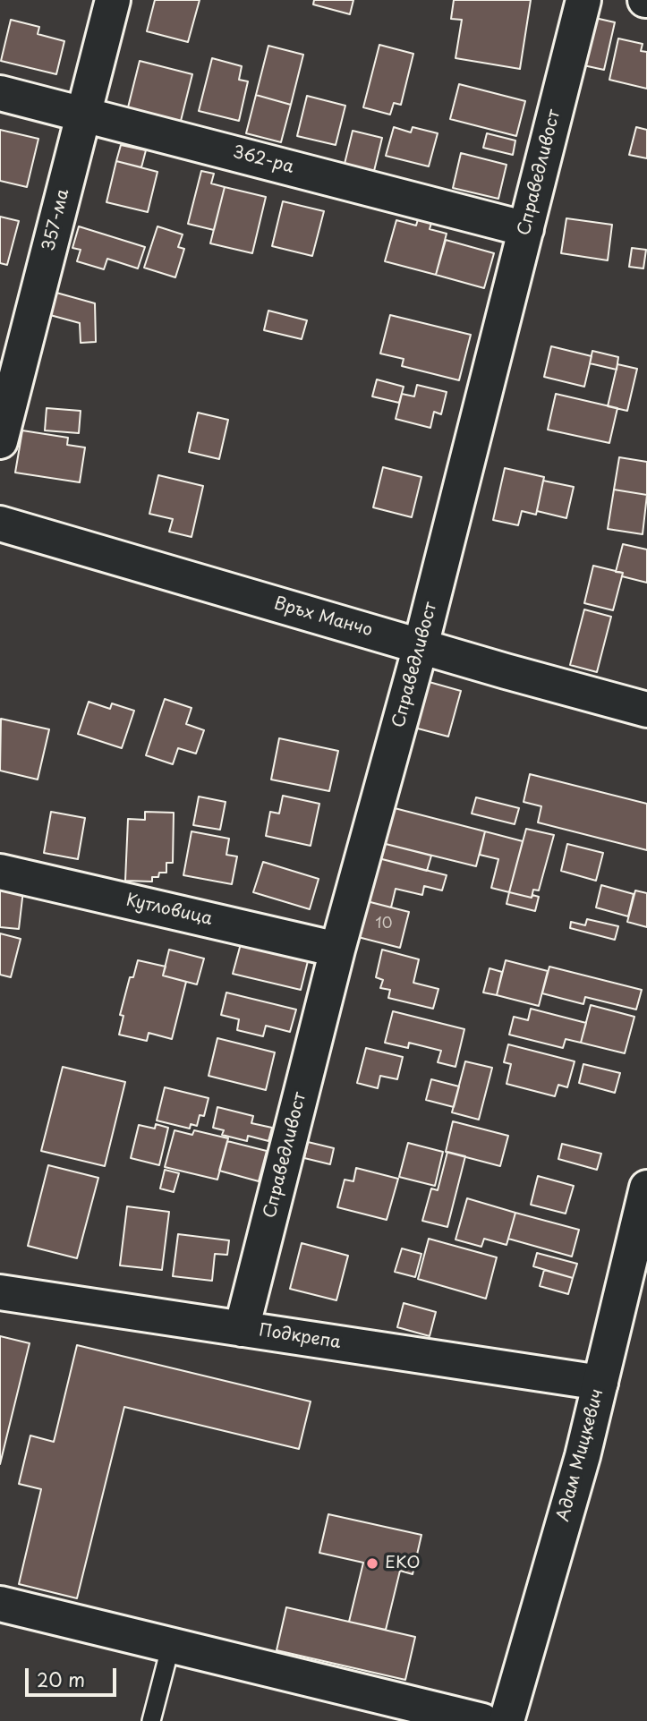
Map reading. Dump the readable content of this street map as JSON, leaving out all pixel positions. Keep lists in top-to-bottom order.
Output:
{
  "streets": {
    "street": [
      "362-ра",
      "Справедливост",
      "357-ма",
      "Връх Манчо",
      "Кутловица",
      "Подкрепа",
      "Адам Мицкевич"
    ]
  },
  "crossings": [
    ["362-ра", "Справедливост"],
    ["362-ра", "357-ма"],
    ["Справедливост", "Връх Манчо"],
    ["Справедливост", "Кутловица"],
    ["Справедливост", "Подкрепа"],
    ["Подкрепа", "Адам Мицкевич"]
  ],
  "places": ["EKO"],
  "house_numbers": ["10"],
  "scale_bar": "20 m"
}
